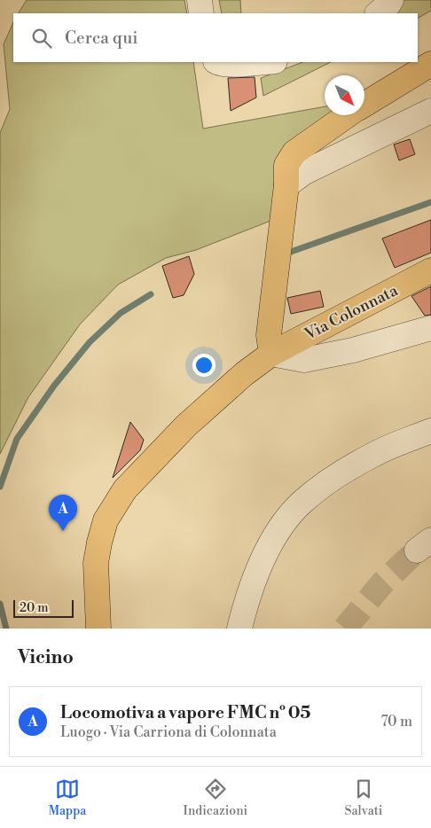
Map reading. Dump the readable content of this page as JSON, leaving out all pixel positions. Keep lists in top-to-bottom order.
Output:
{
  "streets": {
    "main road": ["Via Colonnata"]
  },
  "scale_bar": "20 m",
  "north": "bottom right",
  "page": {
    "search": "Cerca qui",
    "pins": "A",
    "scale": "20 m",
    "heading": "Vicino",
    "list": [
      {
        "mark": "A",
        "name": "Locomotiva a vapore FMC nº 05",
        "note": "Luogo · Via Carriona di Colonnata",
        "value": "70 m"
      }
    ],
    "nav": ["Mappa", "Indicazioni", "Salvati"]
  }
}
